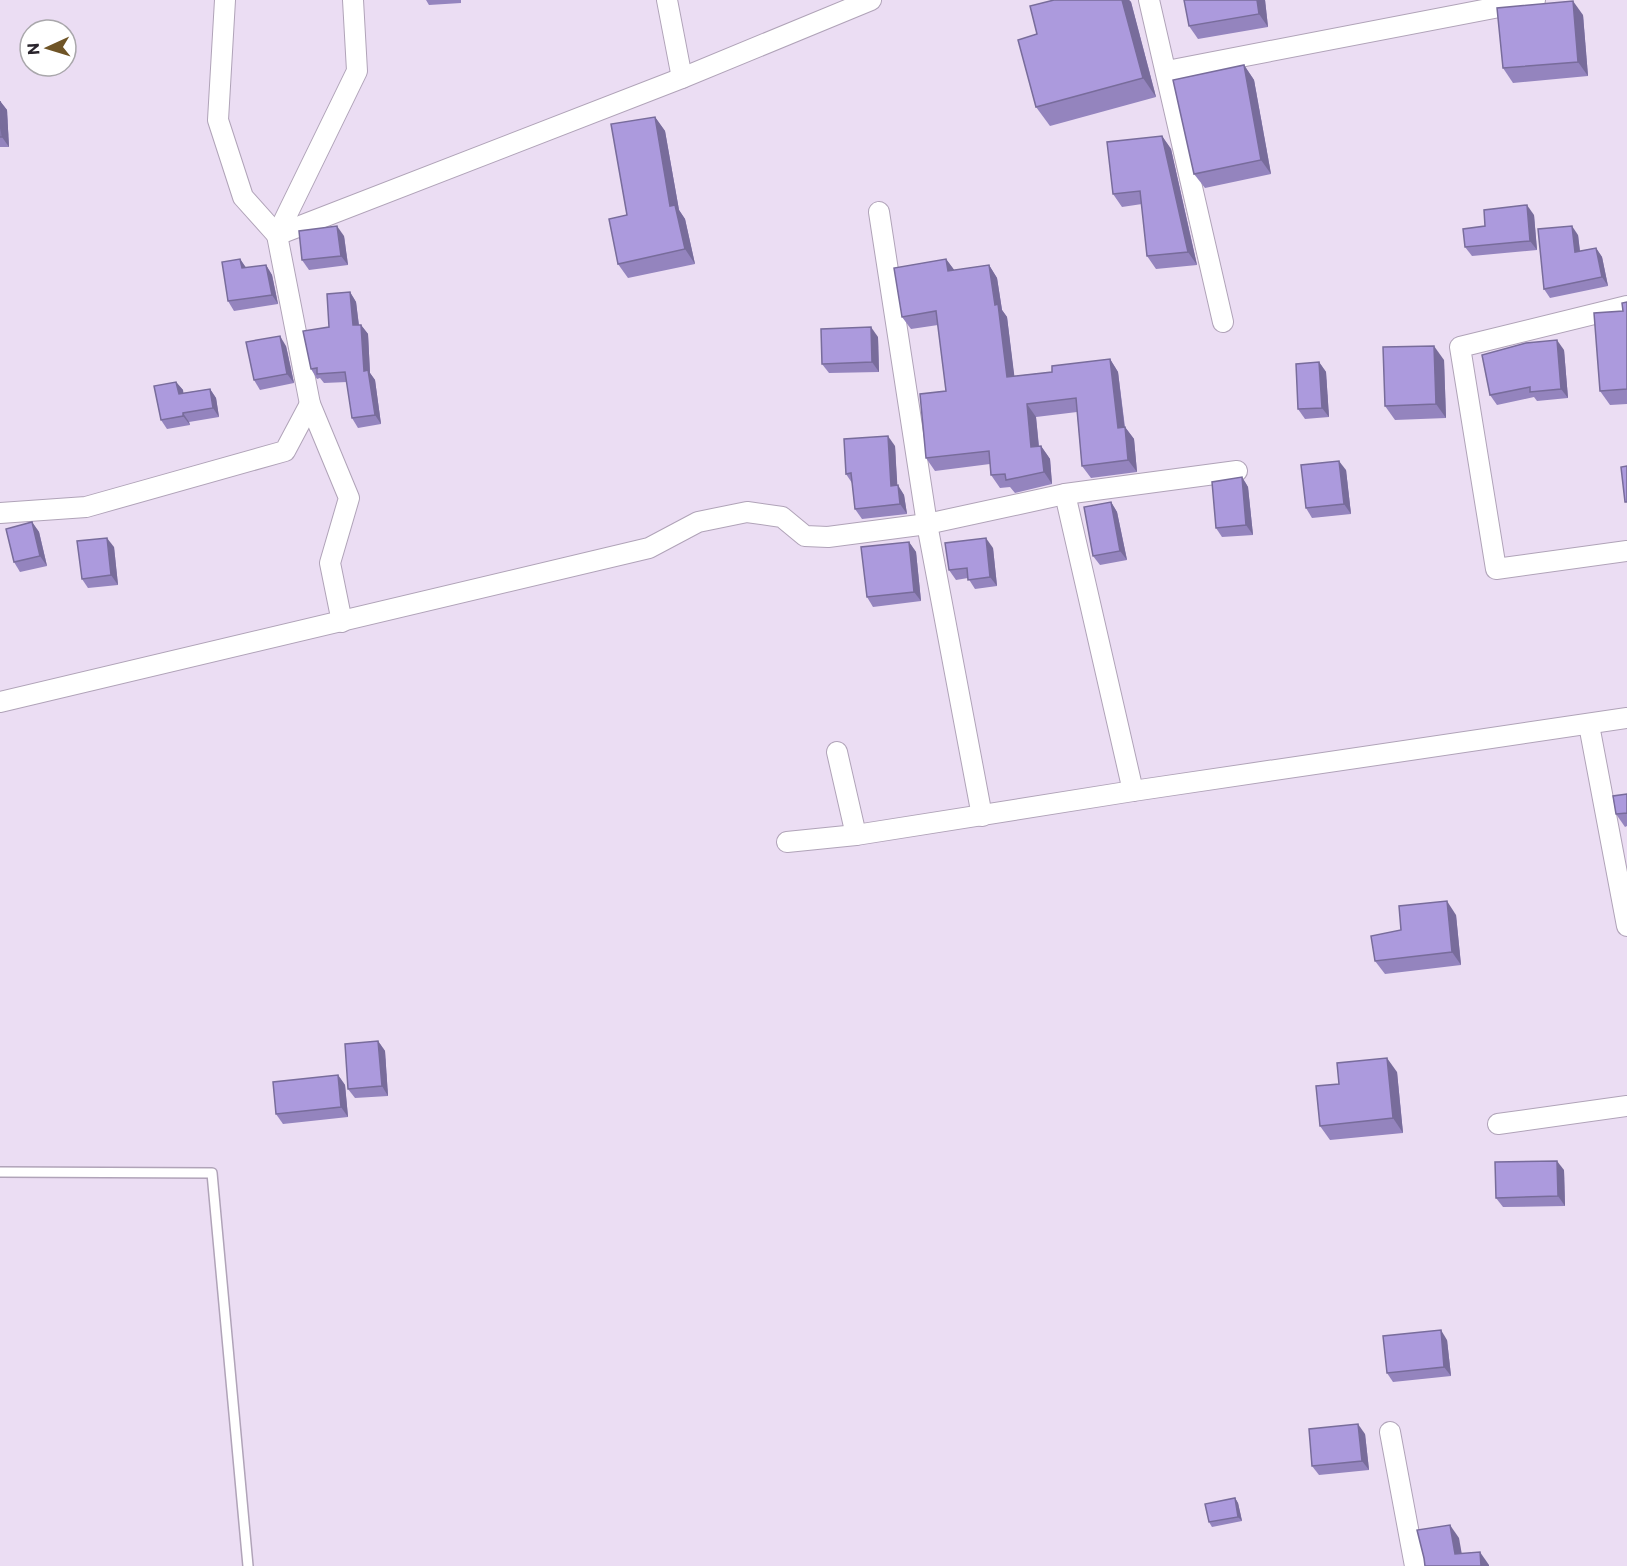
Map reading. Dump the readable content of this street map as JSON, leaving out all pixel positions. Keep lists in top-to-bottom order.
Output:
{
  "north": "left"
}
